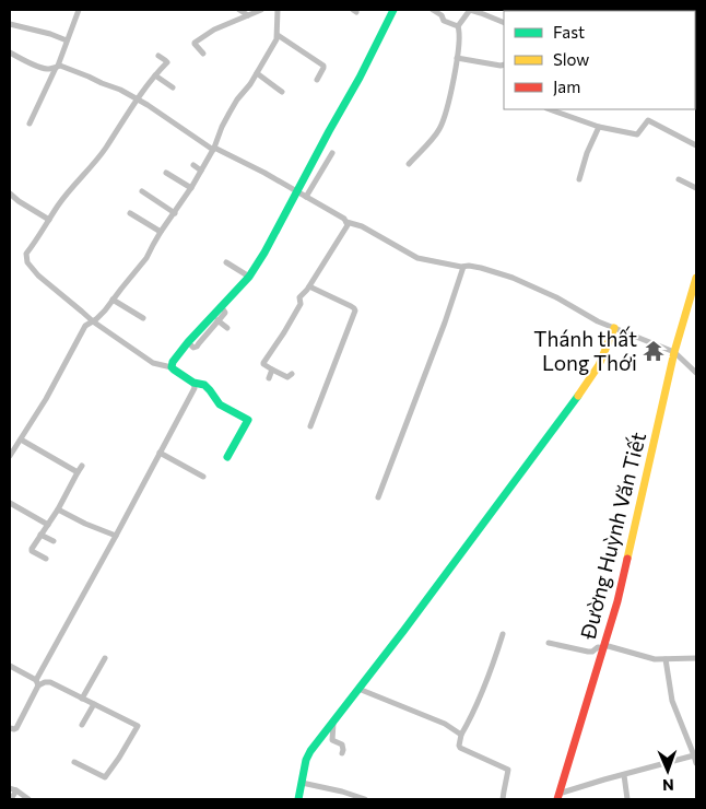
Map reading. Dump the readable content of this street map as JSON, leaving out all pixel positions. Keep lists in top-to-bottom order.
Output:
{
  "streets": {
    "street": ["Đường Huỳnh Văn Tiết"]
  },
  "places": {
    "temple": ["Thánh thất Long Thới"]
  },
  "legend": ["Fast", "Slow", "Jam"],
  "north": "bottom"
}
